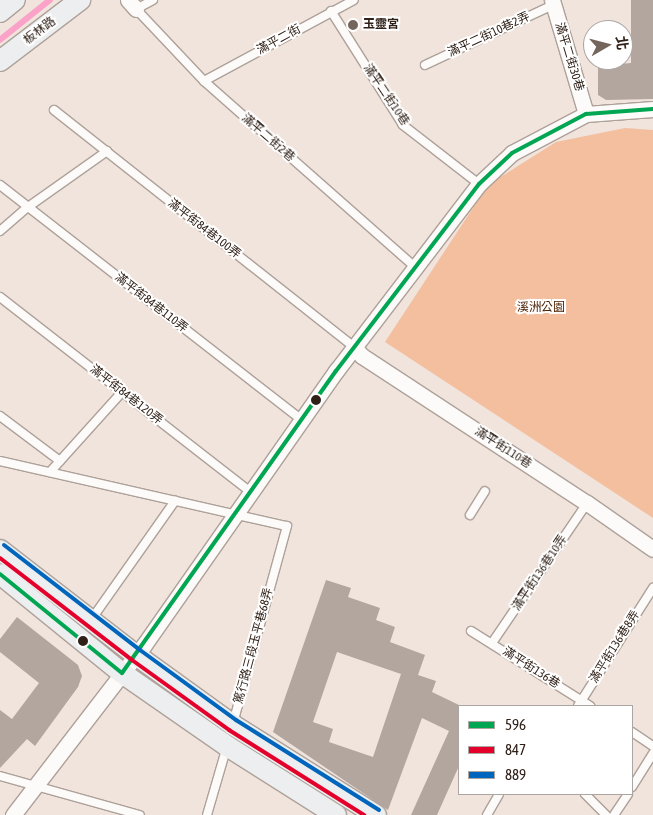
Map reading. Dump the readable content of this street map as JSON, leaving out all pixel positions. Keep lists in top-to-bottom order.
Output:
{
  "streets": {
    "street": ["板林路", "滿平二街30巷", "滿平街110巷"],
    "lane": [
      "滿平二街10巷2弄",
      "滿平二街",
      "滿平二街10巷",
      "滿平二街2巷",
      "滿平街84巷100弄",
      "滿平街84巷110弄",
      "滿平街84巷120弄",
      "滿平街136巷10弄",
      "篤行路三段玉平巷68弄",
      "滿平街136巷8弄",
      "滿平街136巷"
    ]
  },
  "crossings": [
    ["滿平二街10巷2弄", "滿平二街30巷"],
    ["滿平二街", "滿平二街10巷"],
    ["滿平二街", "滿平二街2巷"],
    ["滿平街84巷100弄", "滿平街110巷"],
    ["滿平街110巷", "滿平街136巷10弄"],
    ["滿平街136巷10弄", "滿平街136巷"],
    ["滿平街136巷8弄", "滿平街136巷"]
  ],
  "parks": ["溪洲公園"],
  "places": ["玉靈宮"],
  "lines": ["transit line 596", "transit line 889", "transit line 847"],
  "legend": ["596", "847", "889"],
  "north": "right"
}
